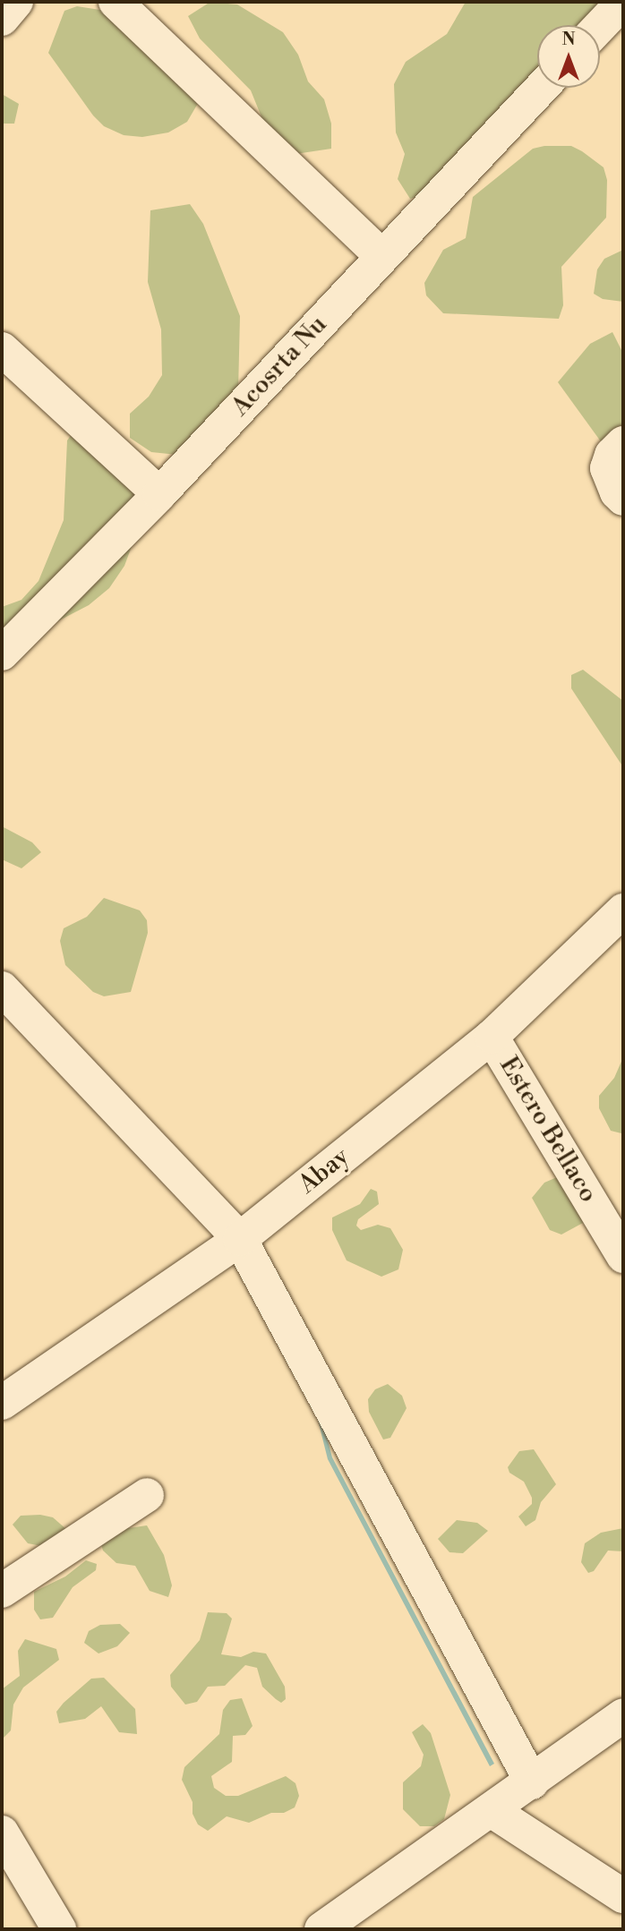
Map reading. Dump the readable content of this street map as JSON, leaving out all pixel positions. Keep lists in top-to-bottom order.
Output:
{
  "streets": {
    "street": ["Acosrta Nu", "Estero Bellaco", "Abay"]
  },
  "crossings": [
    ["Estero Bellaco", "Abay"]
  ],
  "north": "top"
}
